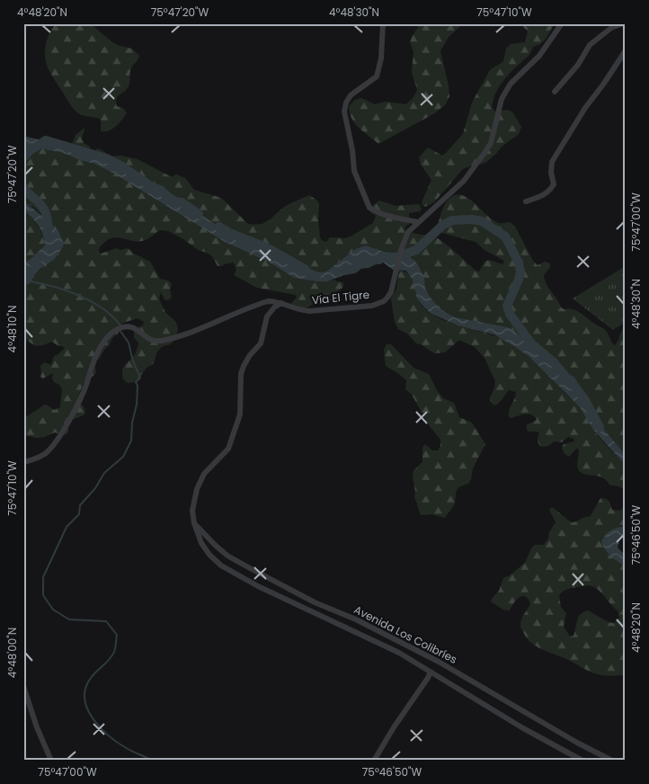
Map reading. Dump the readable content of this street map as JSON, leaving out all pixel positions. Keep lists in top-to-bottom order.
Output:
{
  "streets": {
    "street": ["Vía El Tigre", "Avenida Los Colibríes"]
  },
  "crossings": [
    ["Vía El Tigre", "Avenida Los Colibríes"]
  ],
  "coordinates": [
    "4°48'20\"N",
    "75°47'20\"W",
    "4°48'30\"N",
    "75°47'10\"W",
    "75°47'00\"W",
    "4°48'10\"N",
    "75°46'50\"W",
    "4°48'00\"N"
  ]
}
